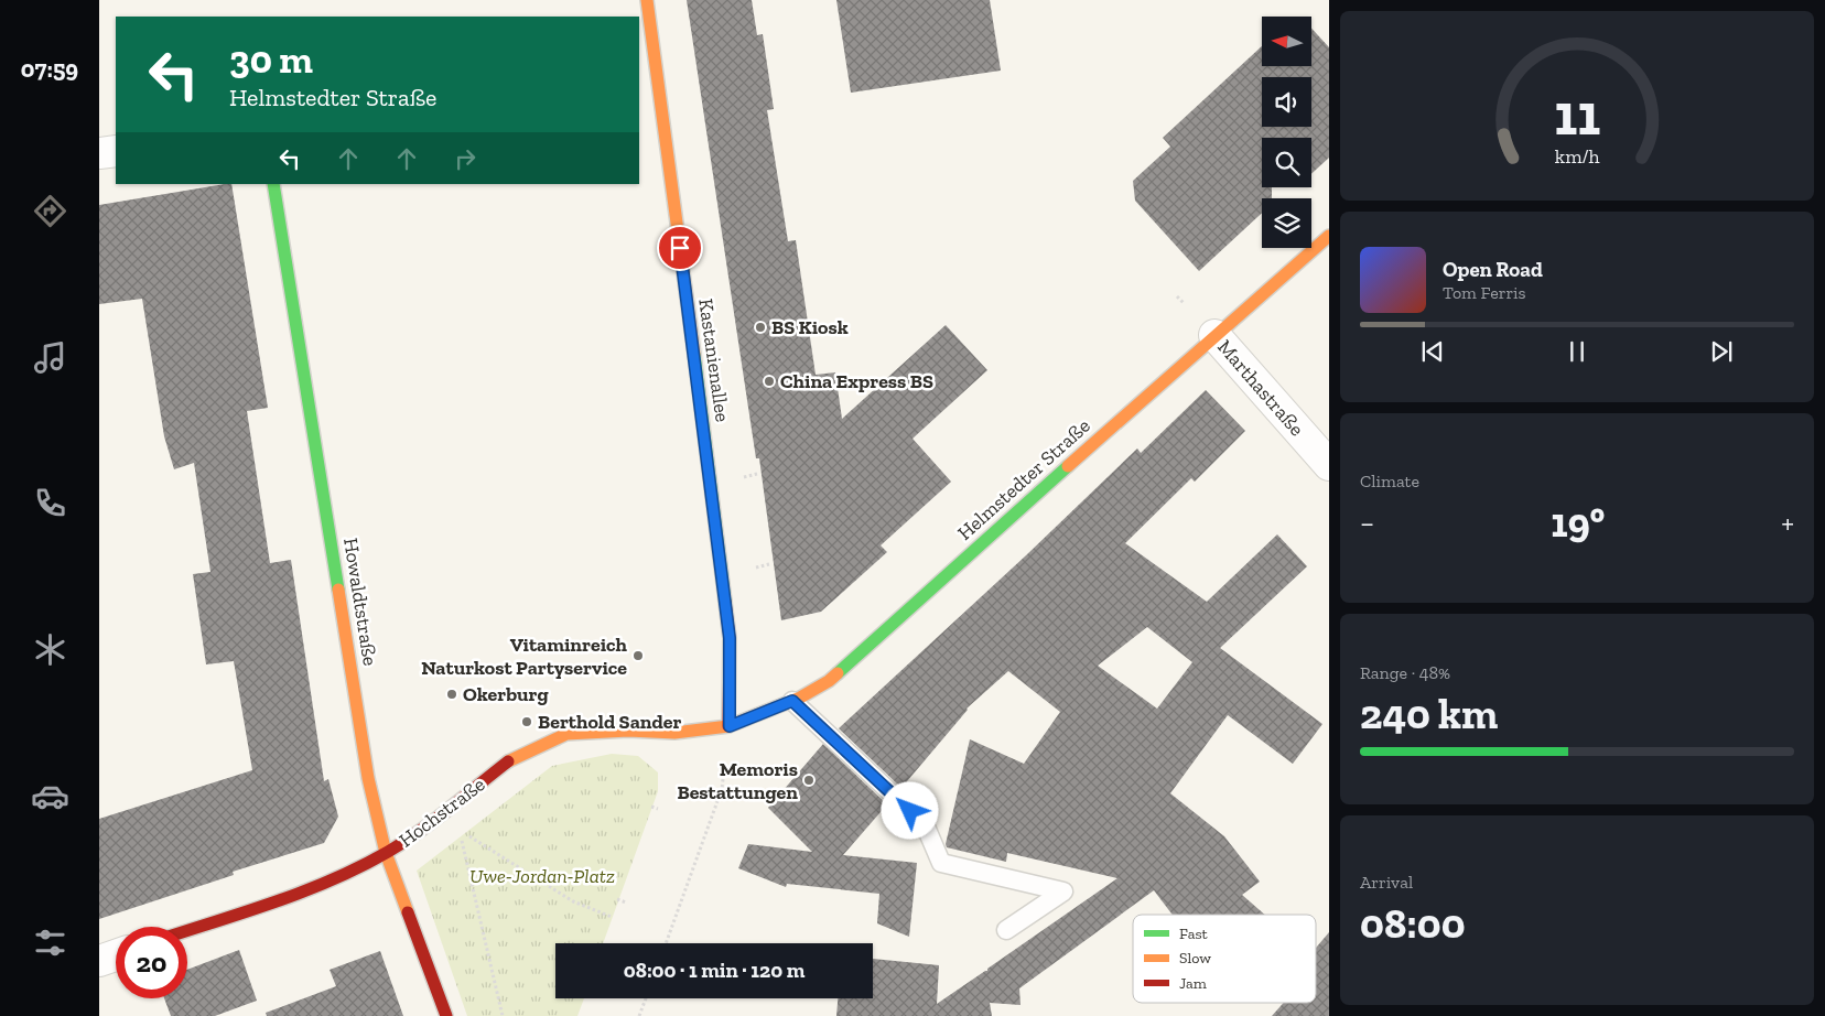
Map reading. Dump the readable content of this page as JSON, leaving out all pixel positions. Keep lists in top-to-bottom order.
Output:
{
  "streets": {
    "street": [
      "Kastanienallee",
      "Marthastraße",
      "Helmstedter Straße",
      "Howaldtstraße",
      "Hochstraße"
    ]
  },
  "crossings": [
    ["Kastanienallee", "Helmstedter Straße"],
    ["Kastanienallee", "Hochstraße"],
    ["Marthastraße", "Helmstedter Straße"],
    ["Helmstedter Straße", "Hochstraße"],
    ["Howaldtstraße", "Hochstraße"]
  ],
  "parks": ["Uwe-Jordan-Platz"],
  "places": [
    "BS Kiosk",
    "China Express BS",
    "Vitaminreich Naturkost Partyservice",
    "Okerburg",
    "Berthold Sander",
    "Memoris Bestattungen"
  ],
  "legend": ["Fast", "Slow", "Jam"],
  "north": "left",
  "page": {
    "tabs": "07:59",
    "turn": ["30 m", "Helmstedter Straße"],
    "song": ["Open Road", "Tom Ferris"],
    "tile": [
      "Climate",
      ["Range · 48%", "240 km"],
      ["Arrival", "08:00"]
    ],
    "heat": ["−", "19°", "+"],
    "limit": "20",
    "trip": "08:00 · 1 min · 120 m",
    "gauge": ["11", "km/h"]
  }
}
